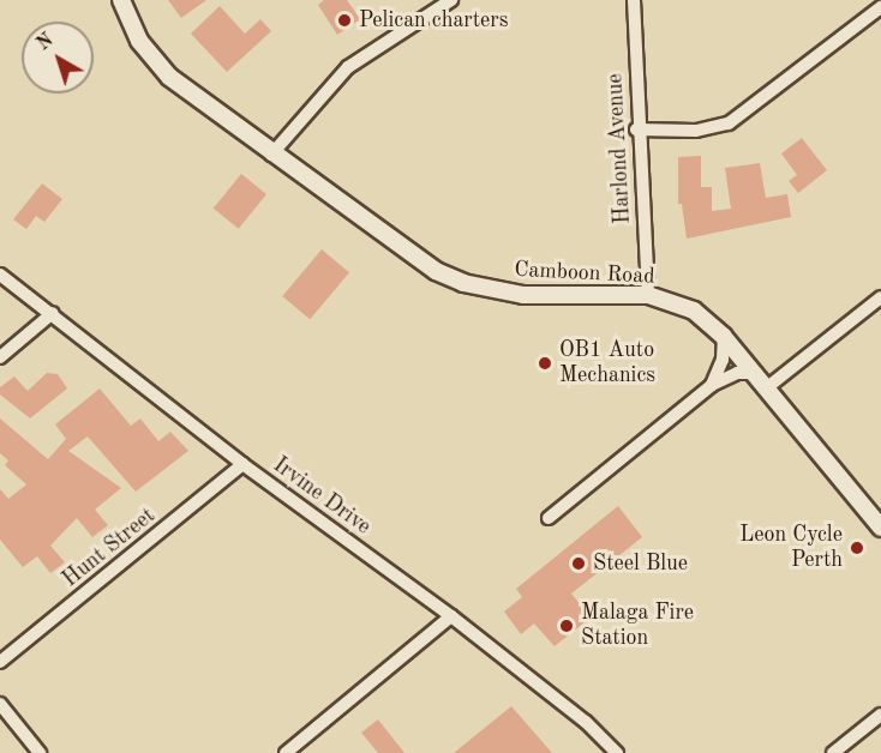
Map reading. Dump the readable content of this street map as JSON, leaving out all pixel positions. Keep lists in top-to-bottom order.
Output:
{
  "streets": {
    "street": [
      "Harlond Avenue",
      "Camboon Road",
      "Irvine Drive",
      "Hunt Street"
    ]
  },
  "crossings": [
    ["Harlond Avenue", "Camboon Road"],
    ["Irvine Drive", "Hunt Street"]
  ],
  "places": [
    "Pelican charters",
    "OB1 Auto Mechanics",
    "Leon Cycle Perth",
    "Steel Blue",
    "Malaga Fire Station"
  ],
  "north": "top left"
}
